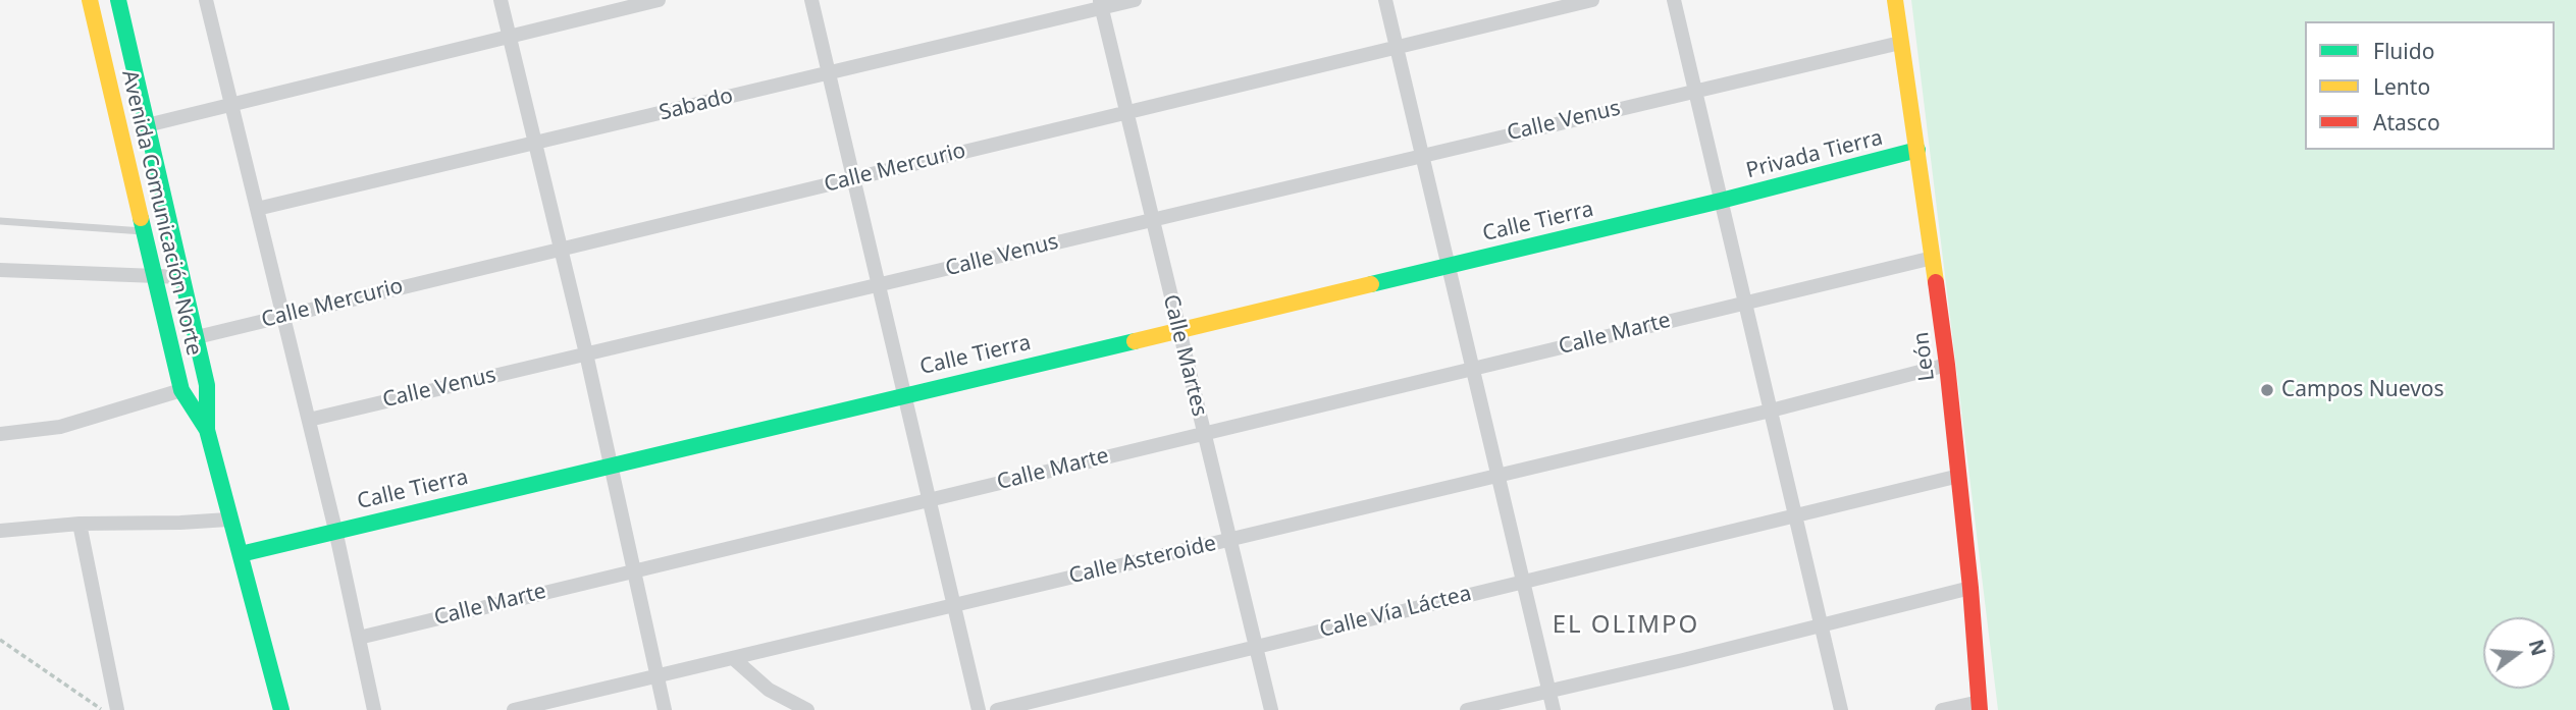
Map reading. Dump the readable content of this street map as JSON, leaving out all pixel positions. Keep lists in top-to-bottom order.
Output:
{
  "streets": {
    "street": [
      "Sabado",
      "Calle Venus",
      "Privada Tierra",
      "Calle Mercurio",
      "Avenida Comunicación Norte",
      "Calle Tierra",
      "Calle Marte",
      "Calle Martes",
      "León",
      "Calle Asteroide",
      "Calle Vía Láctea"
    ]
  },
  "crossings": [
    ["Sabado", "Calle Martes"],
    ["Calle Venus", "Calle Martes"],
    ["Calle Venus", "León"],
    ["Privada Tierra", "Calle Tierra"],
    ["Privada Tierra", "León"],
    ["Calle Mercurio", "Avenida Comunicación Norte"],
    ["Calle Mercurio", "Calle Martes"],
    ["Avenida Comunicación Norte", "Calle Tierra"],
    ["Calle Tierra", "Calle Martes"],
    ["Calle Marte", "Calle Martes"],
    ["Calle Marte", "León"],
    ["Calle Martes", "Calle Asteroide"],
    ["Calle Martes", "Calle Vía Láctea"],
    ["León", "Calle Asteroide"],
    ["León", "Calle Vía Láctea"]
  ],
  "districts": ["EL OLIMPO"],
  "places": ["Campos Nuevos"],
  "legend": ["Fluido", "Lento", "Atasco"],
  "north": "right"
}
